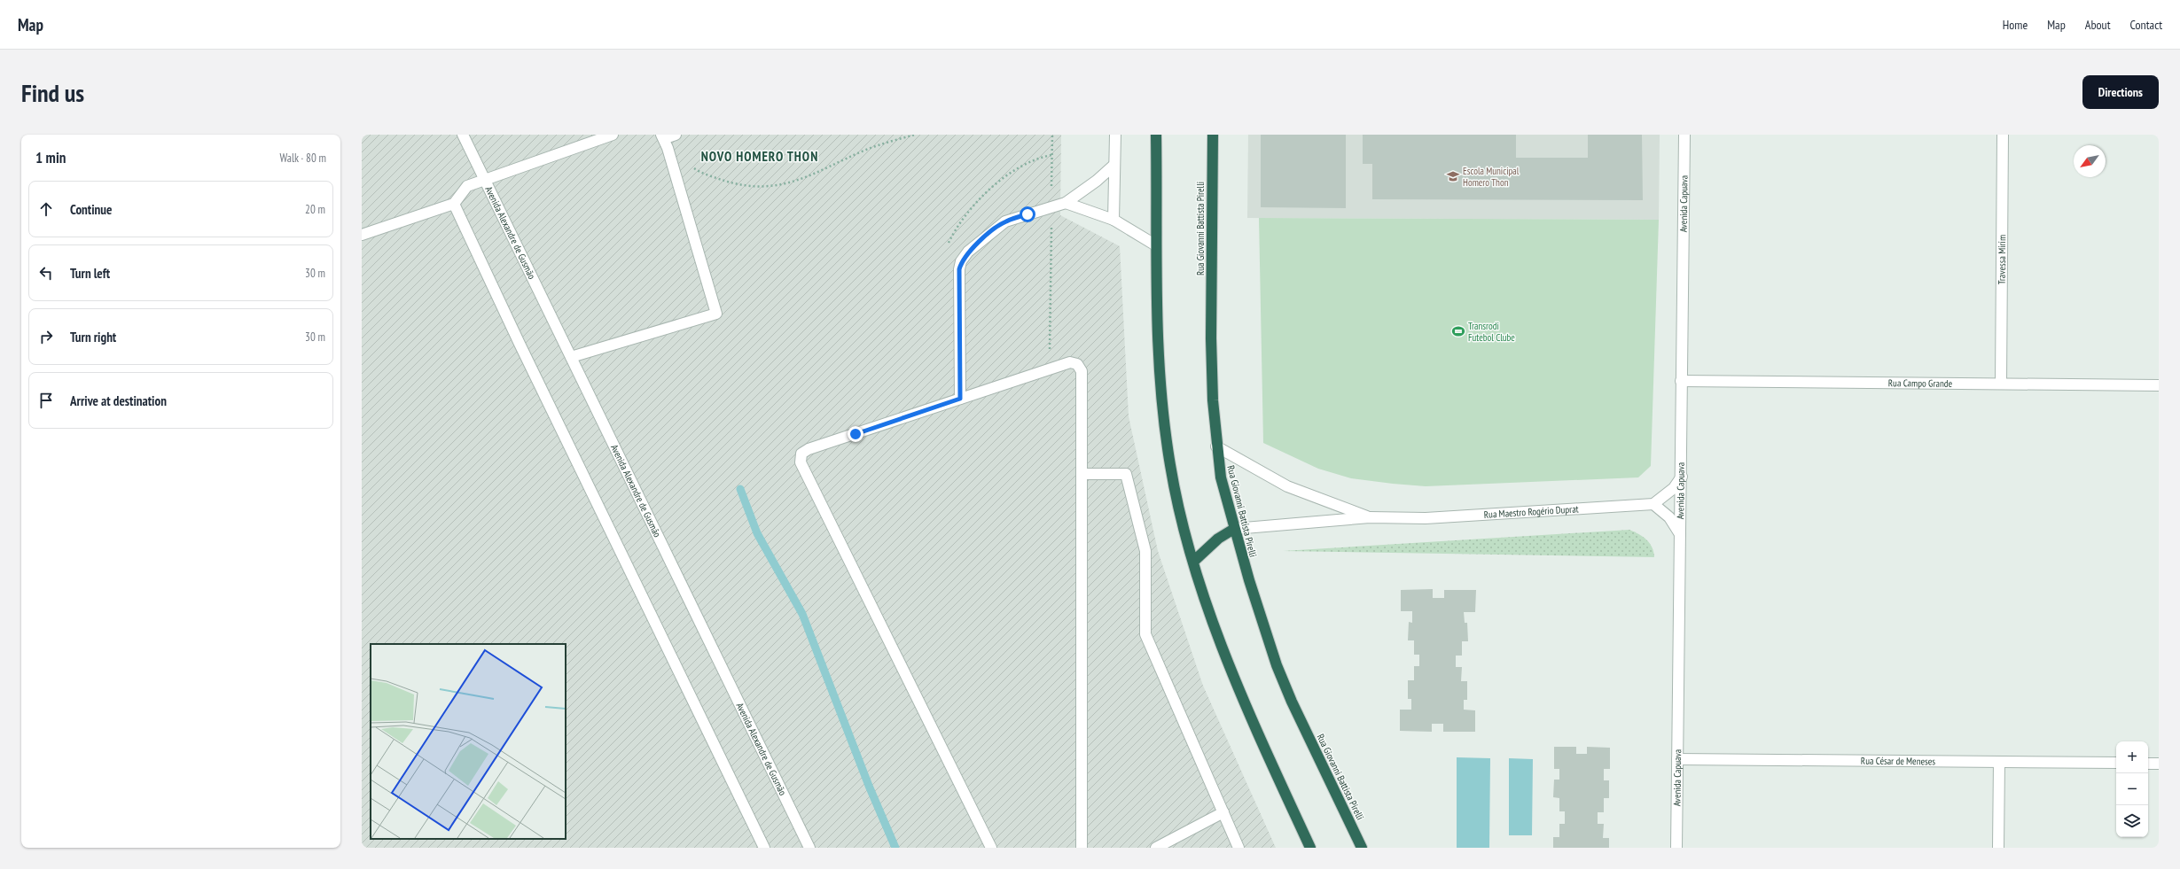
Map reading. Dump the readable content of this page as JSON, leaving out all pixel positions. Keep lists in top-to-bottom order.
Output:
{
  "streets": {
    "highway": ["Rua Giovanni Battista Pirelli"],
    "street": [
      "Avenida Capuava",
      "Avenida Alexandre de Gusmão",
      "Travessa Mirim",
      "Rua Campo Grande",
      "Rua Maestro Rogério Duprat",
      "Rua César de Meneses"
    ]
  },
  "crossings": [
    ["Avenida Capuava", "Rua Campo Grande"],
    ["Avenida Capuava", "Rua César de Meneses"],
    ["Rua Giovanni Battista Pirelli", "Rua Maestro Rogério Duprat"],
    ["Travessa Mirim", "Rua Campo Grande"]
  ],
  "districts": ["NOVO HOMERO THON"],
  "places": {
    "school or university": ["Escola Municipal Homero Thon"],
    "sports": ["Transrodi Futebol Clube"]
  },
  "north": "bottom left",
  "page": {
    "header": "Map",
    "nav": [
      "Home",
      "Map",
      "About",
      "Contact"
    ],
    "buttons": "Directions",
    "title": "Find us",
    "heading": ["1 min", "Walk · 80 m"],
    "list": [
      ["Continue", "20 m"],
      ["Turn left", "30 m"],
      ["Turn right", "30 m"],
      "Arrive at destination"
    ],
    "map_buttons": ["+", "−"]
  }
}
